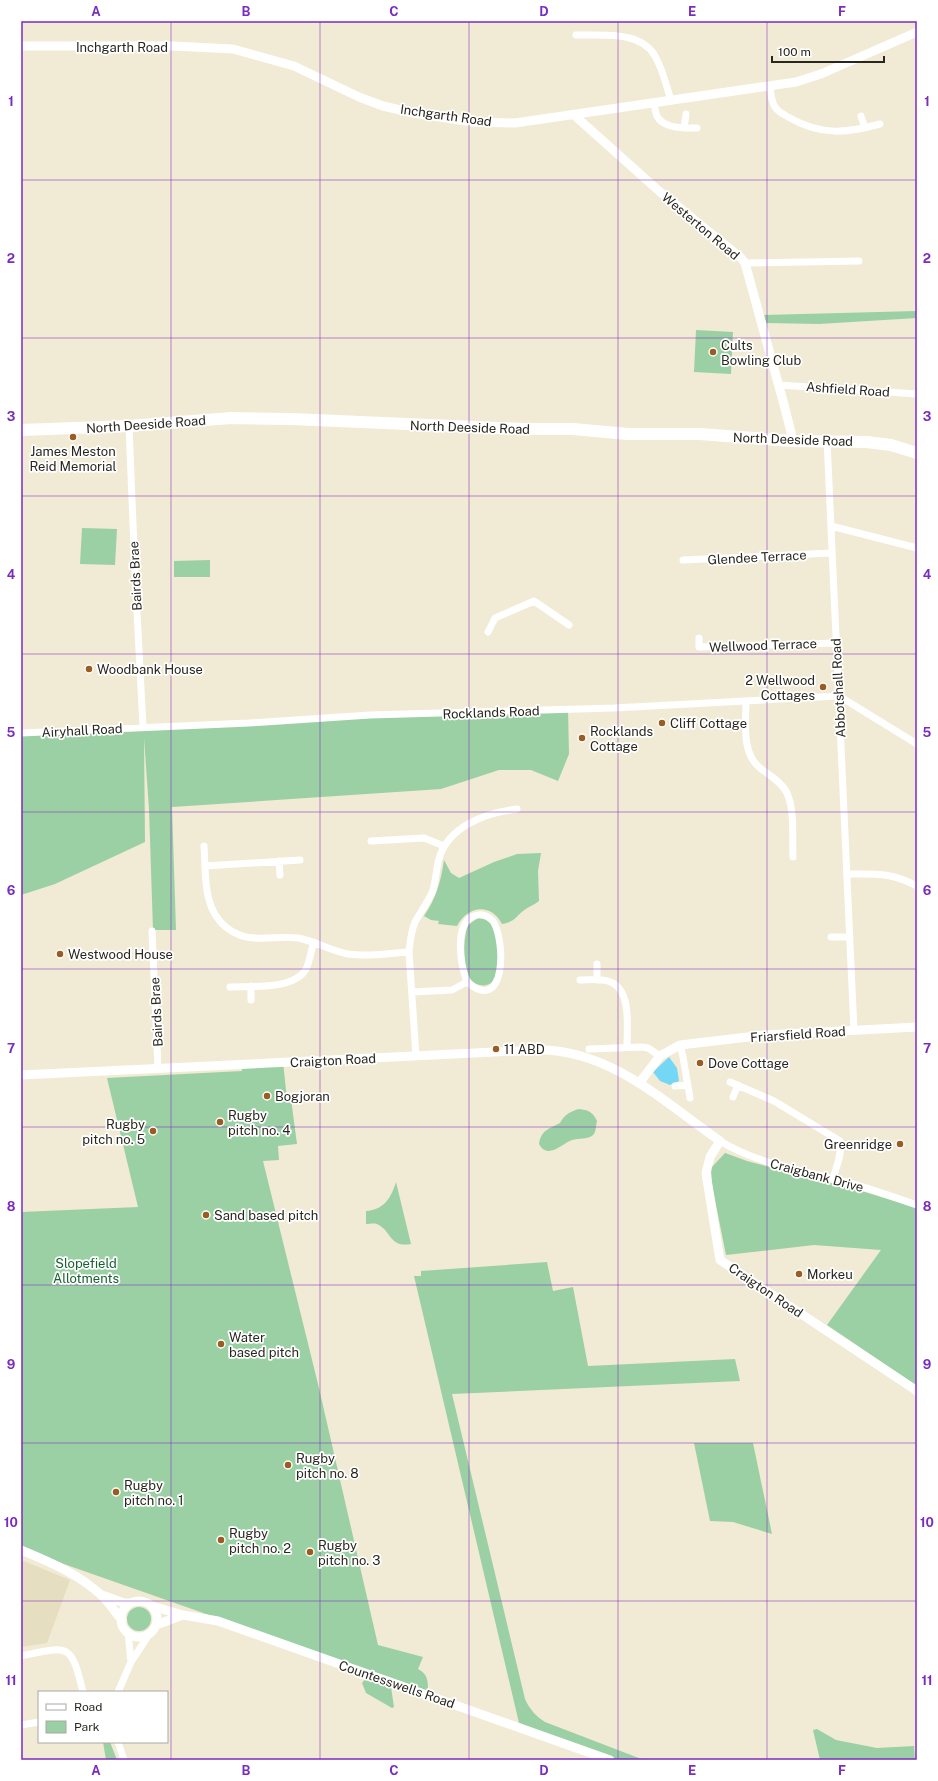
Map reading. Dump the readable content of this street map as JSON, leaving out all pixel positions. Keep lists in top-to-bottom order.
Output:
{
  "streets": {
    "main road": ["North Deeside Road"],
    "street": [
      "Inchgarth Road",
      "Westerton Road",
      "Ashfield Road",
      "Glendee Terrace",
      "Bairds Brae",
      "Wellwood Terrace",
      "Abbotshall Road",
      "Rocklands Road",
      "Airyhall Road",
      "Friarsfield Road",
      "Craigton Road",
      "Craigbank Drive",
      "Countesswells Road"
    ]
  },
  "crossings": [
    ["Inchgarth Road", "Westerton Road"],
    ["Westerton Road", "Ashfield Road"],
    ["Westerton Road", "North Deeside Road"],
    ["North Deeside Road", "Bairds Brae"],
    ["North Deeside Road", "Abbotshall Road"],
    ["Glendee Terrace", "Abbotshall Road"],
    ["Bairds Brae", "Rocklands Road"],
    ["Bairds Brae", "Airyhall Road"],
    ["Bairds Brae", "Craigton Road"],
    ["Wellwood Terrace", "Abbotshall Road"],
    ["Abbotshall Road", "Rocklands Road"],
    ["Abbotshall Road", "Friarsfield Road"],
    ["Rocklands Road", "Airyhall Road"],
    ["Craigton Road", "Craigbank Drive"]
  ],
  "parks": ["Slopefield Allotments"],
  "places": [
    "Cults Bowling Club",
    "James Meston Reid Memorial",
    "Woodbank House",
    "2 Wellwood Cottages",
    "Cliff Cottage",
    "Rocklands Cottage",
    "Westwood House",
    "11 ABD",
    "Dove Cottage",
    "Bogjoran",
    "Rugby pitch no. 4",
    "Rugby pitch no. 5",
    "Greenridge",
    "Sand based pitch",
    "Morkeu",
    "Water based pitch",
    "Rugby pitch no. 8",
    "Rugby pitch no. 1",
    "Rugby pitch no. 2",
    "Rugby pitch no. 3"
  ],
  "legend": ["Road", "Park"],
  "scale_bar": "100 m",
  "grid": {
    "columns": [
      "A",
      "B",
      "C",
      "D",
      "E",
      "F"
    ],
    "rows": [
      "1",
      "2",
      "3",
      "4",
      "5",
      "6",
      "7",
      "8",
      "9",
      "10",
      "11"
    ]
  }
}
